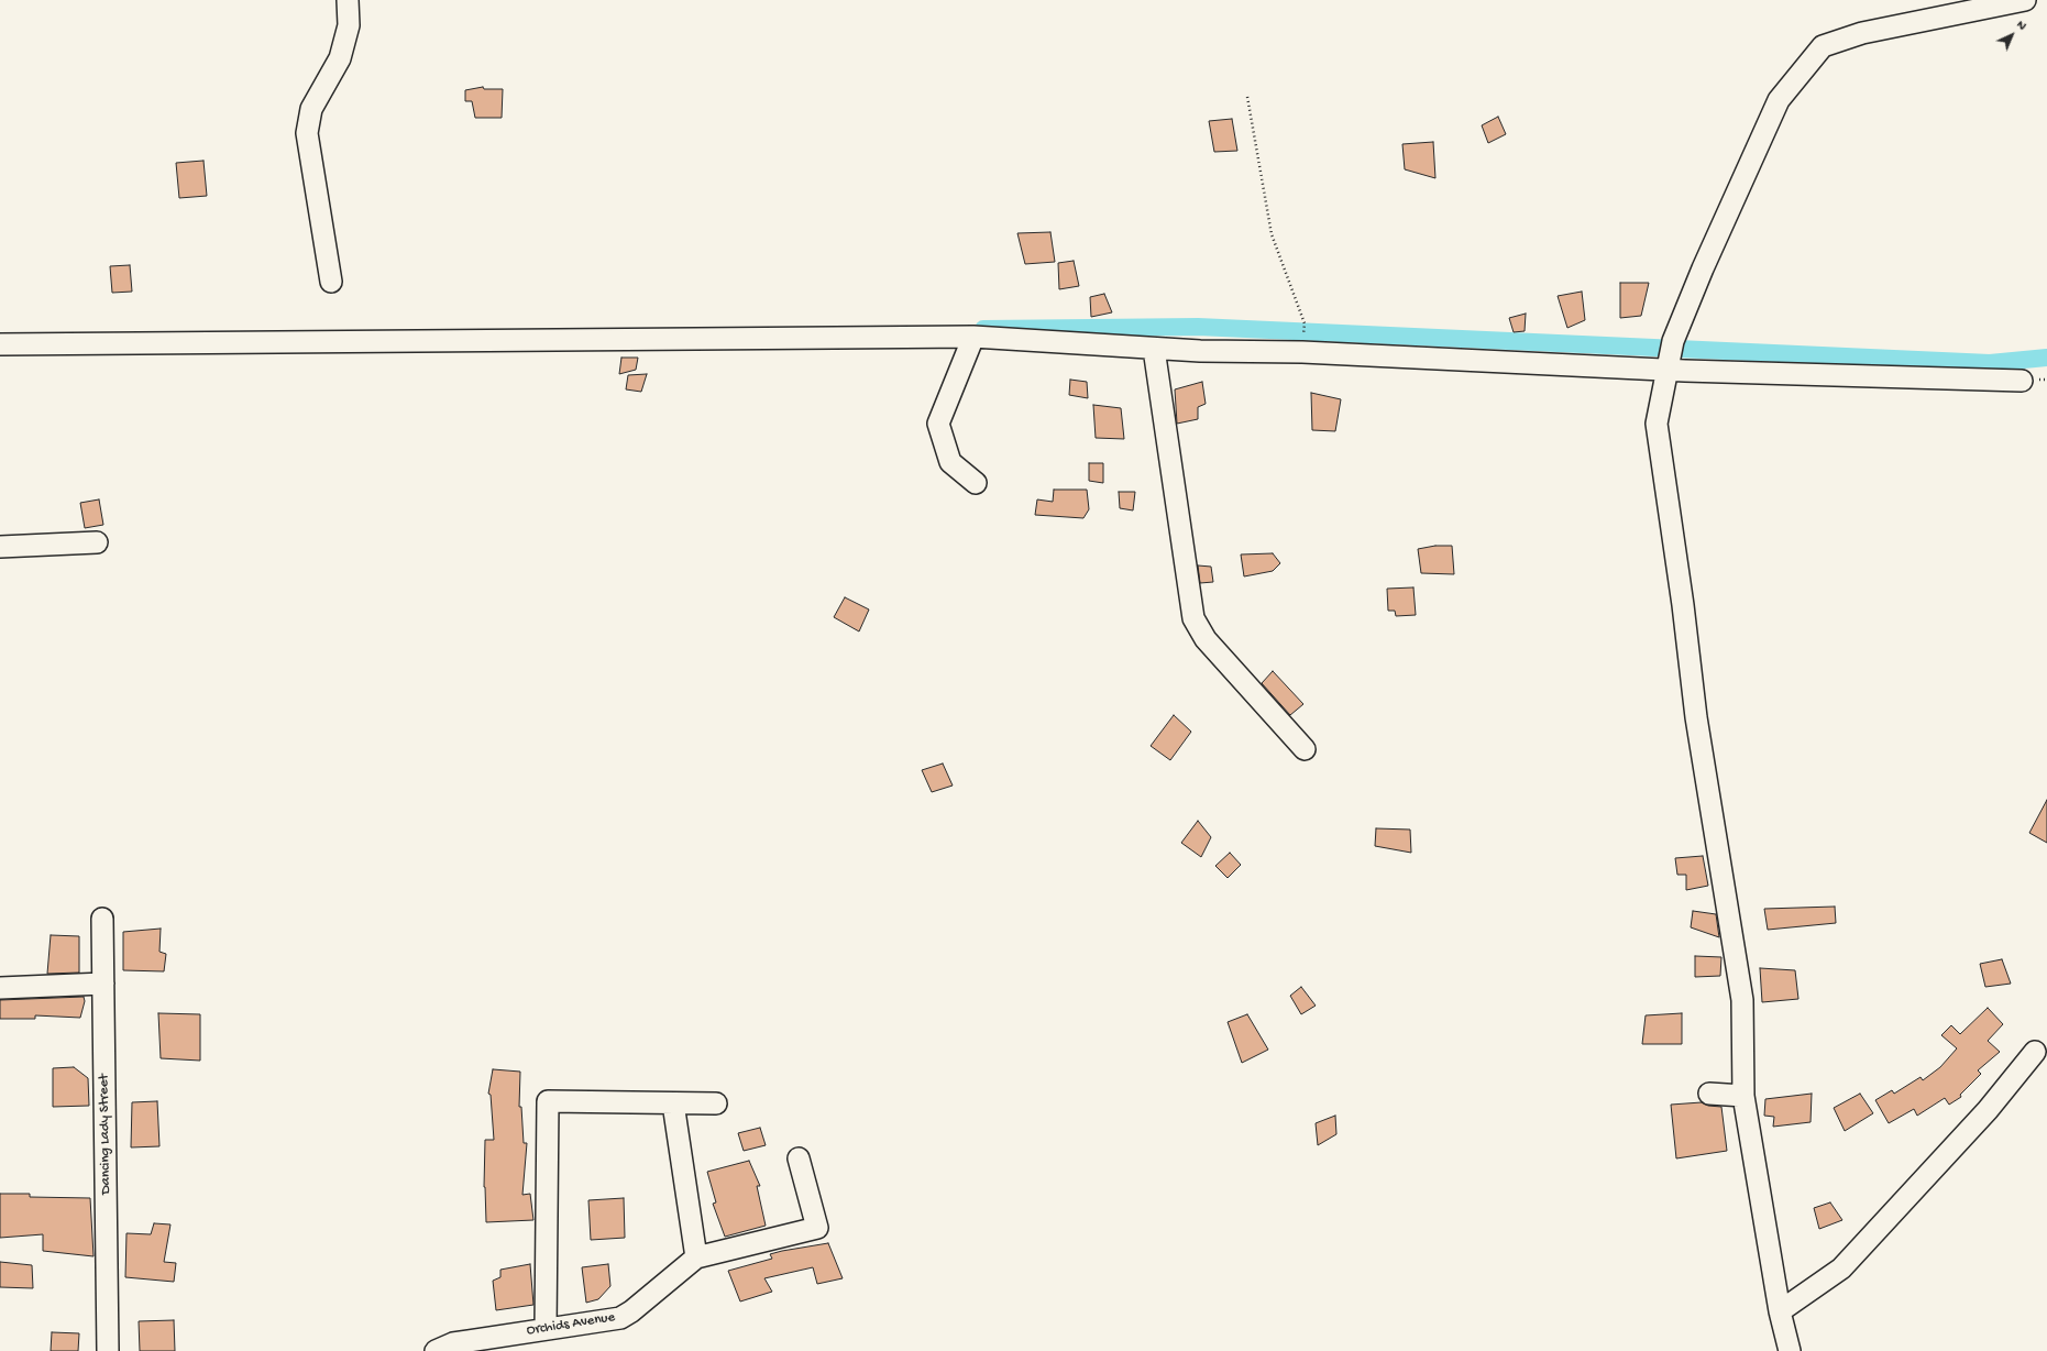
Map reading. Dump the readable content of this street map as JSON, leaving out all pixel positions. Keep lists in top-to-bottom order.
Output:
{
  "streets": {
    "street": ["Dancing Lady Street", "Orchids Avenue"]
  },
  "north": "top right"
}
